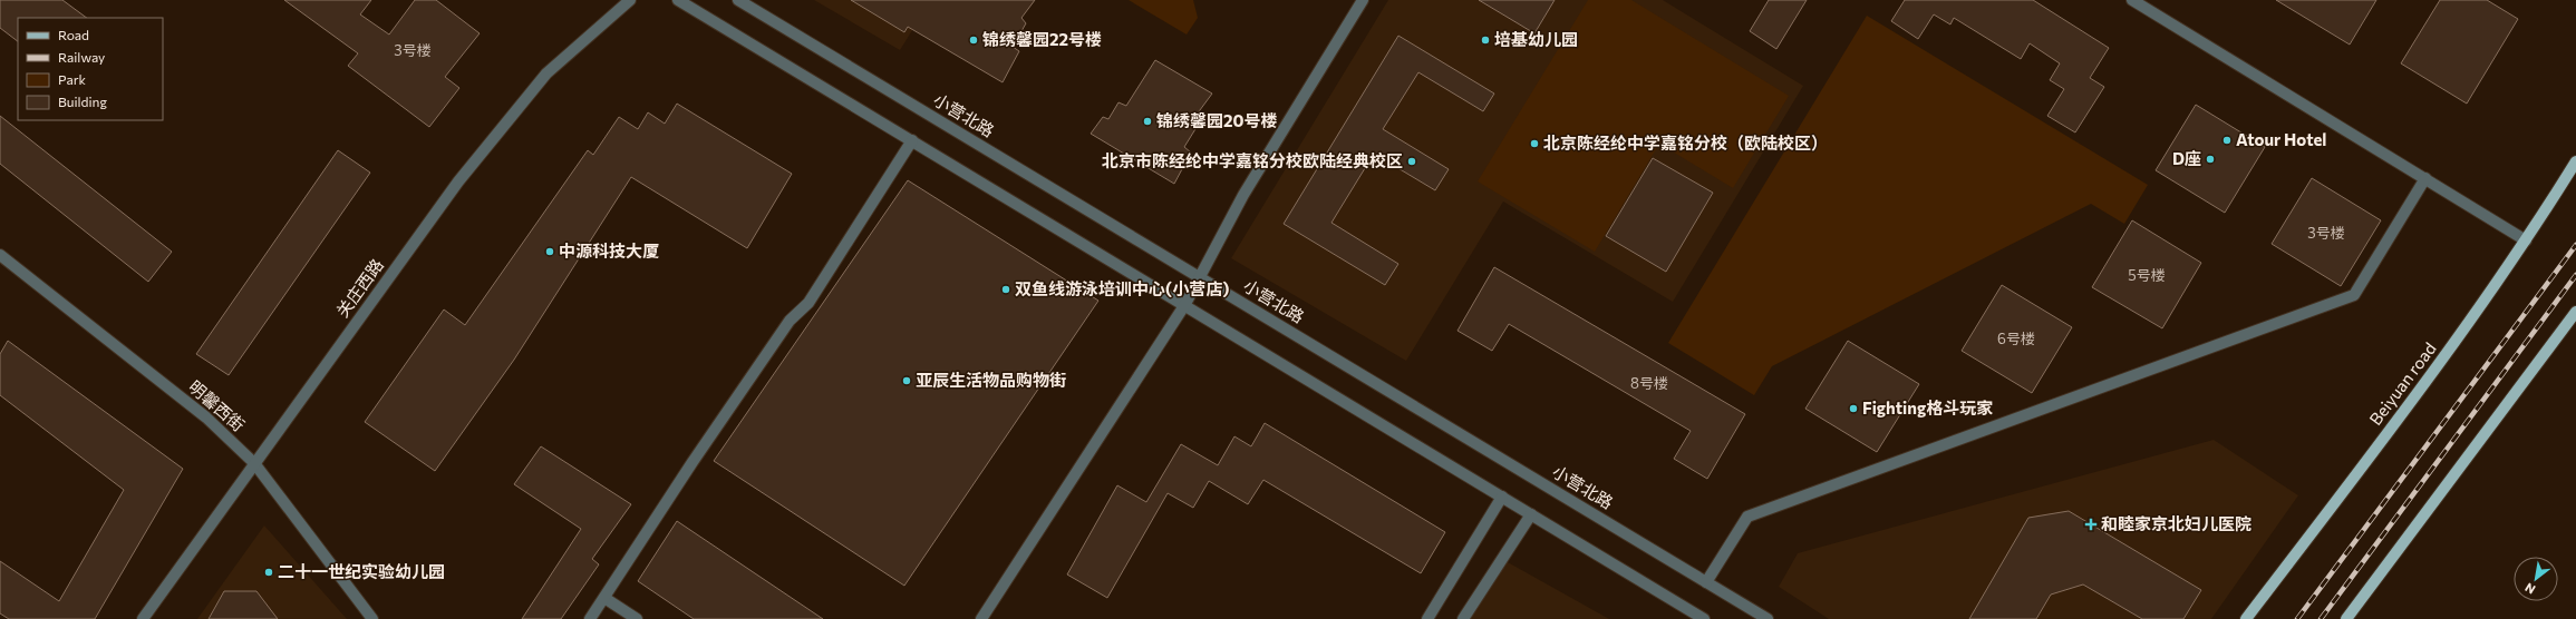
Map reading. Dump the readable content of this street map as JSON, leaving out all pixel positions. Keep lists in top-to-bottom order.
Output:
{
  "streets": {
    "main road": ["Beiyuan road"],
    "street": ["小营北路", "关庄西路", "明馨西街"]
  },
  "crossings": [
    ["关庄西路", "明馨西街"]
  ],
  "places": {
    "other": [
      "锦绣馨园22号楼",
      "培基幼儿园",
      "锦绣馨园20号楼",
      "Atour Hotel",
      "北京陈经纶中学嘉铭分校（欧陆校区）",
      "D座",
      "北京市陈经纶中学嘉铭分校欧陆经典校区",
      "中源科技大厦",
      "双鱼线游泳培训中心(小营店)",
      "亚辰生活物品购物街",
      "Fighting格斗玩家",
      "二十一世纪实验幼儿园"
    ],
    "health": ["和睦家京北妇儿医院"]
  },
  "house_numbers": [
    "3号楼",
    "3号楼",
    "5号楼",
    "6号楼",
    "8号楼"
  ],
  "legend": [
    "Road",
    "Railway",
    "Park",
    "Building"
  ],
  "north": "bottom left"
}
